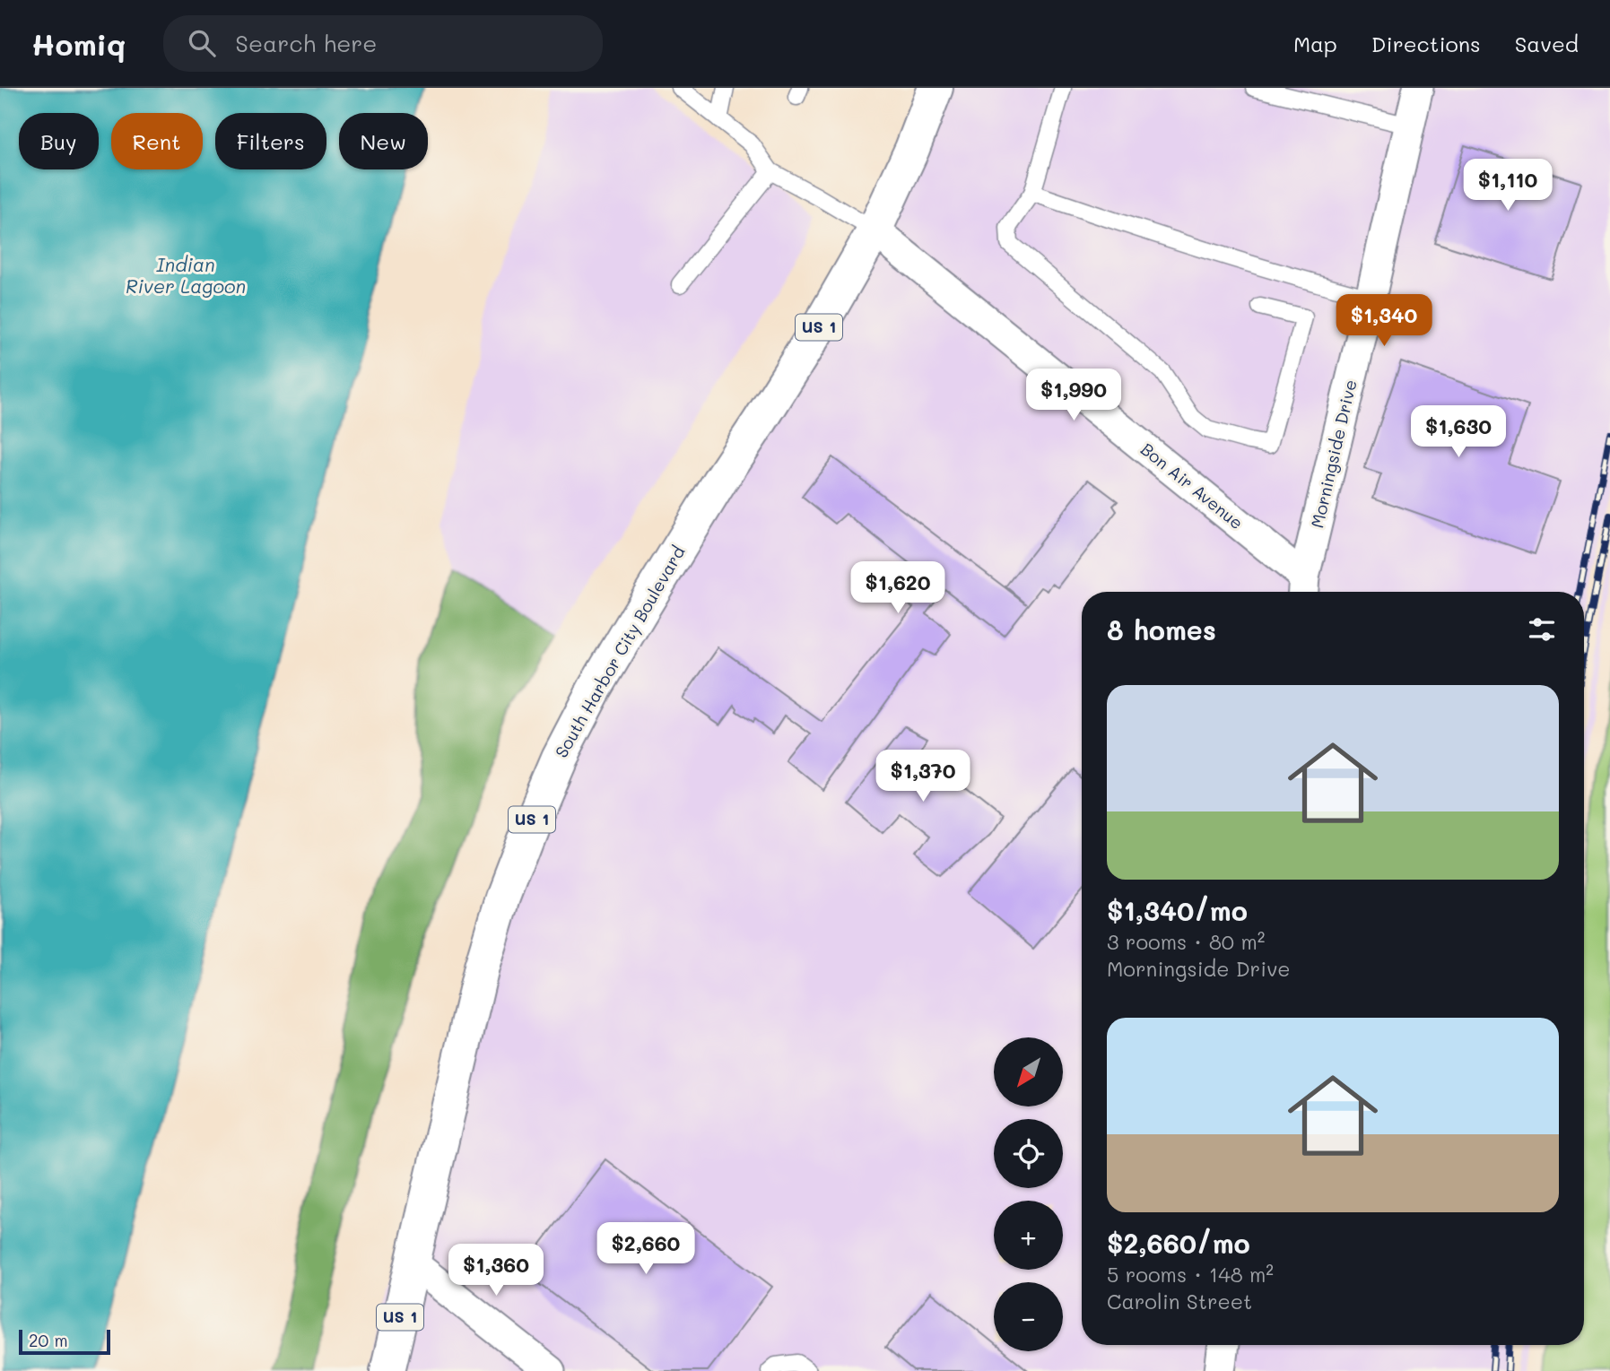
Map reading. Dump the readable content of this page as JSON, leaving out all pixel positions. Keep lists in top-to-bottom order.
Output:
{
  "streets": {
    "main road": ["US 1", "South Harbor City Boulevard"],
    "street": ["Morningside Drive", "Bon Air Avenue"]
  },
  "crossings": [
    ["Morningside Drive", "Bon Air Avenue"],
    ["Bon Air Avenue", "South Harbor City Boulevard"]
  ],
  "water": ["Indian River Lagoon"],
  "scale_bar": "20 m",
  "north": "bottom left",
  "page": {
    "header": "Homiq",
    "search": "Search here",
    "nav": ["Map", "Directions", "Saved"],
    "chip": [
      "Buy",
      "Rent",
      "Filters",
      "New"
    ],
    "price": [
      "$1,110",
      "$1,340",
      "$1,990",
      "$1,630",
      "$1,620",
      "$1,370",
      "$2,660",
      "$1,360"
    ],
    "heading": "8 homes",
    "list": [
      {
        "name": "$1,340/mo",
        "note": "3 rooms · 80 m² · Morningside Drive"
      },
      {
        "name": "$2,660/mo",
        "note": "5 rooms · 148 m² · Carolin Street"
      }
    ],
    "map_buttons": ["+", "−"],
    "scale": "20 m"
  }
}
